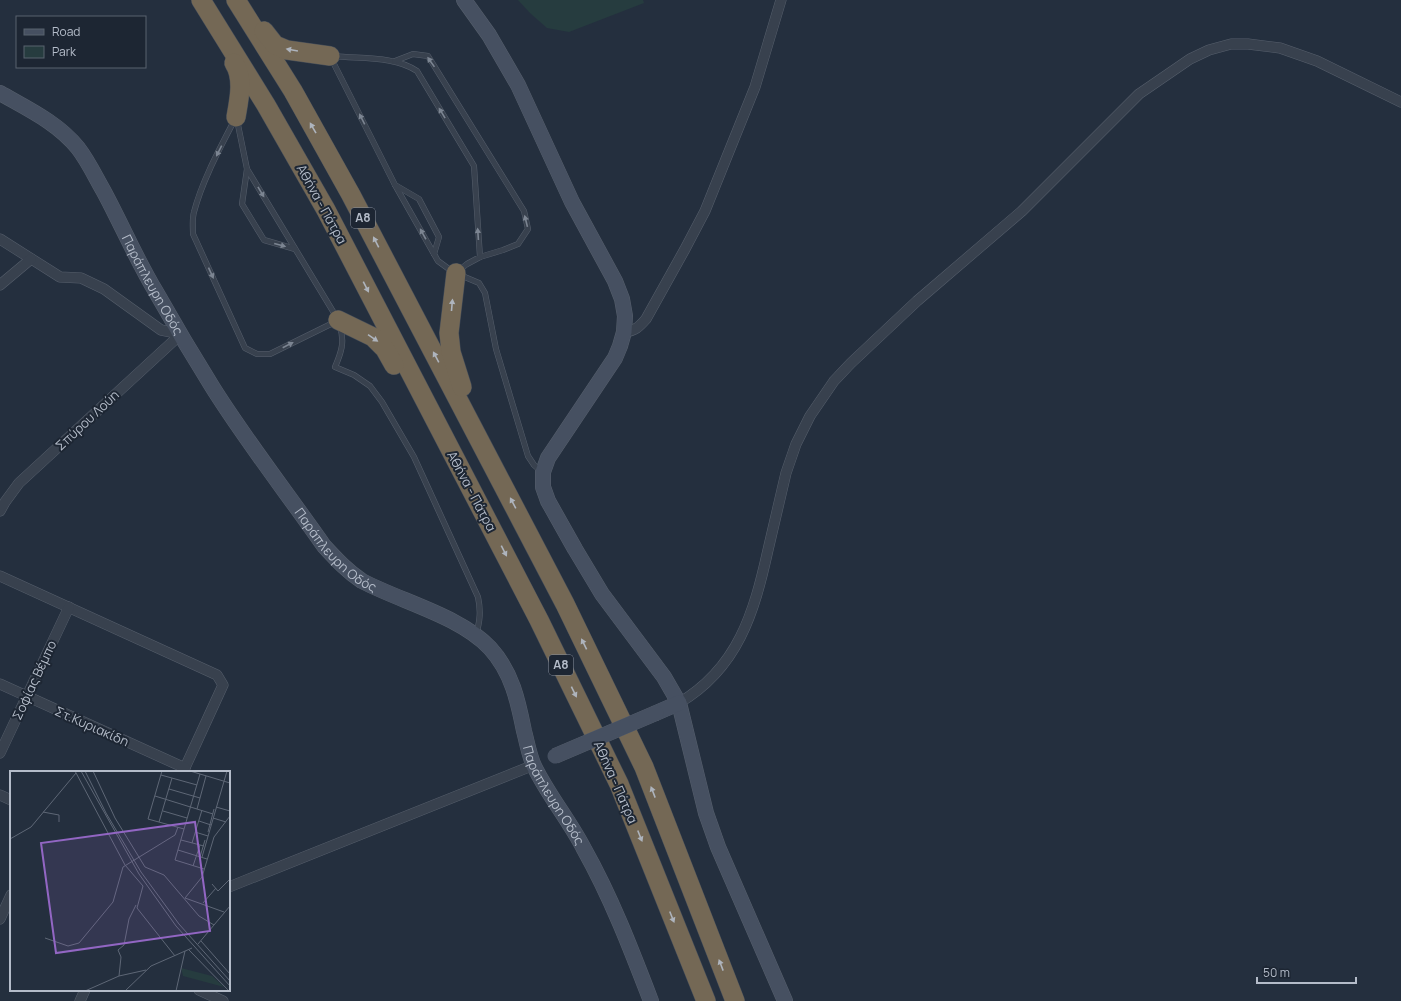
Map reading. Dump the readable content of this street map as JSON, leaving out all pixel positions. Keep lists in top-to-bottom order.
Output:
{
  "streets": {
    "highway": ["Αθήνα - Πάτρα", "Α8"],
    "street": [
      "Παράπλευρη Οδός",
      "Σπύρου Λούη",
      "Σοφίας Βέμπο",
      "Στ.Κυριακίδη"
    ]
  },
  "crossings": [
    ["Παράπλευρη Οδός", "Σπύρου Λούη"],
    ["Σοφίας Βέμπο", "Στ.Κυριακίδη"]
  ],
  "legend": ["Road", "Park"],
  "scale_bar": "50 m"
}
